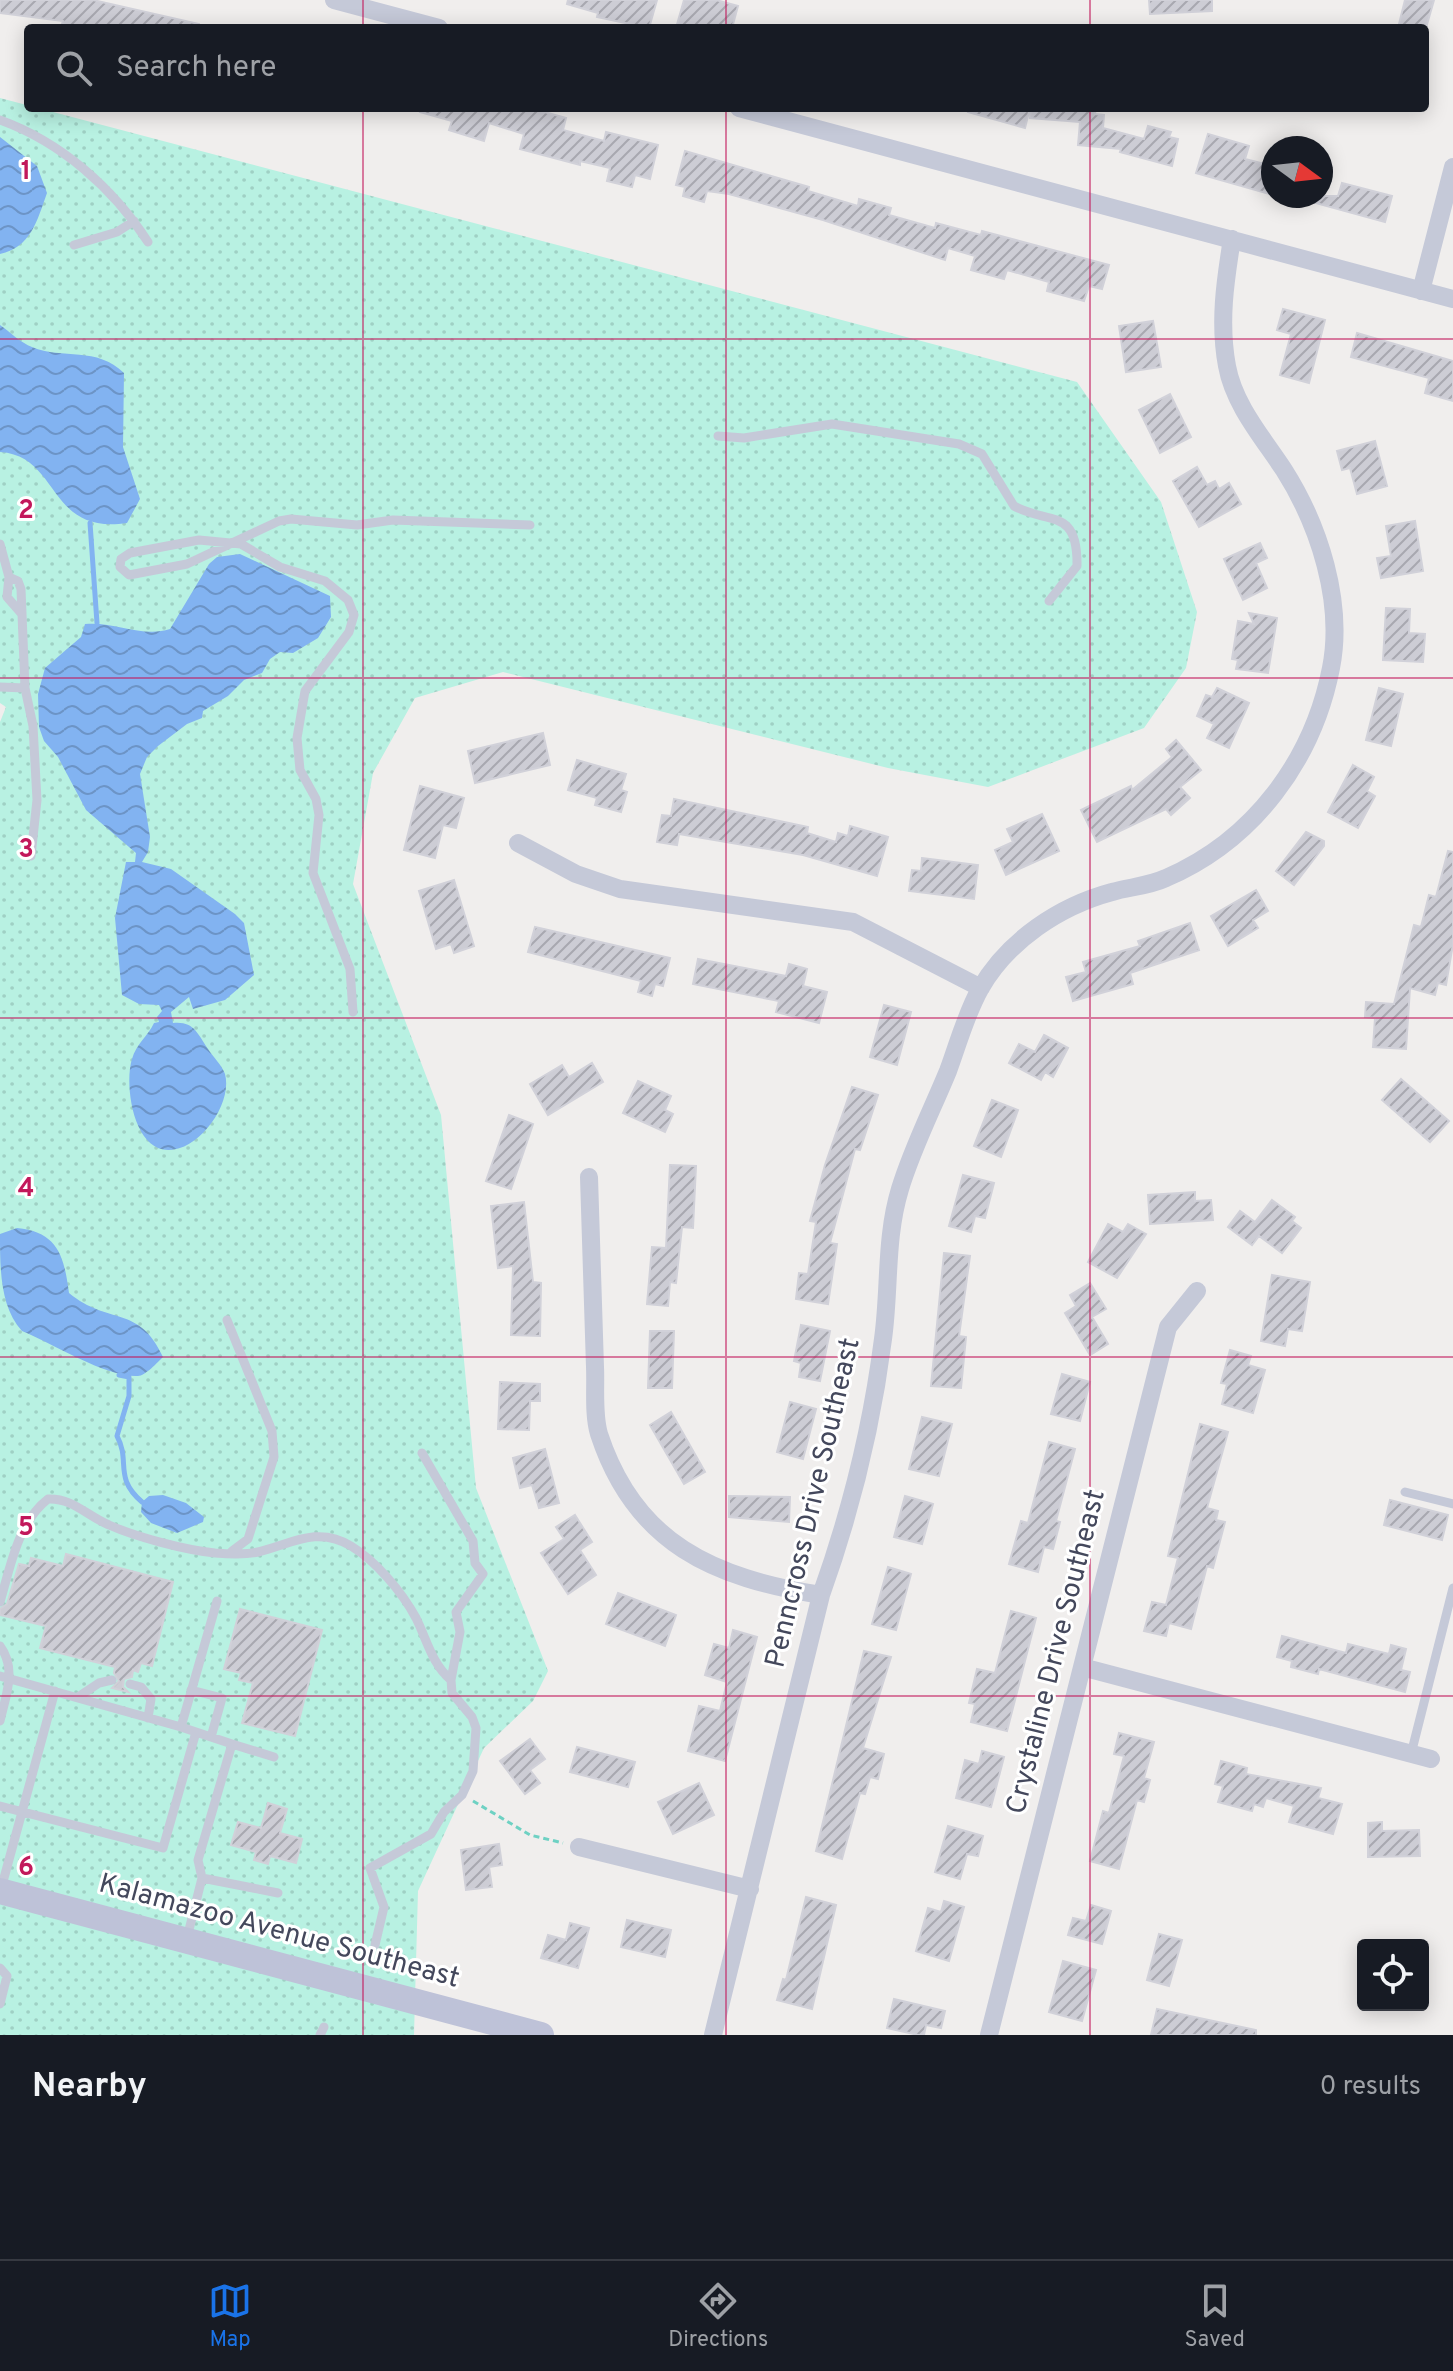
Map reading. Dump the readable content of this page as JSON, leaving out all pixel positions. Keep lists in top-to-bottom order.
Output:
{
  "streets": {
    "street": ["Penncross Drive Southeast", "Crystaline Drive Southeast", "Kalamazoo Avenue Southeast"]
  },
  "north": "right",
  "page": {
    "search": "Search here",
    "heading": ["Nearby", "0 results"],
    "nav": ["Map", "Directions", "Saved"]
  },
  "grid": {
    "rows": [
      "1",
      "2",
      "3",
      "4",
      "5",
      "6"
    ]
  }
}
